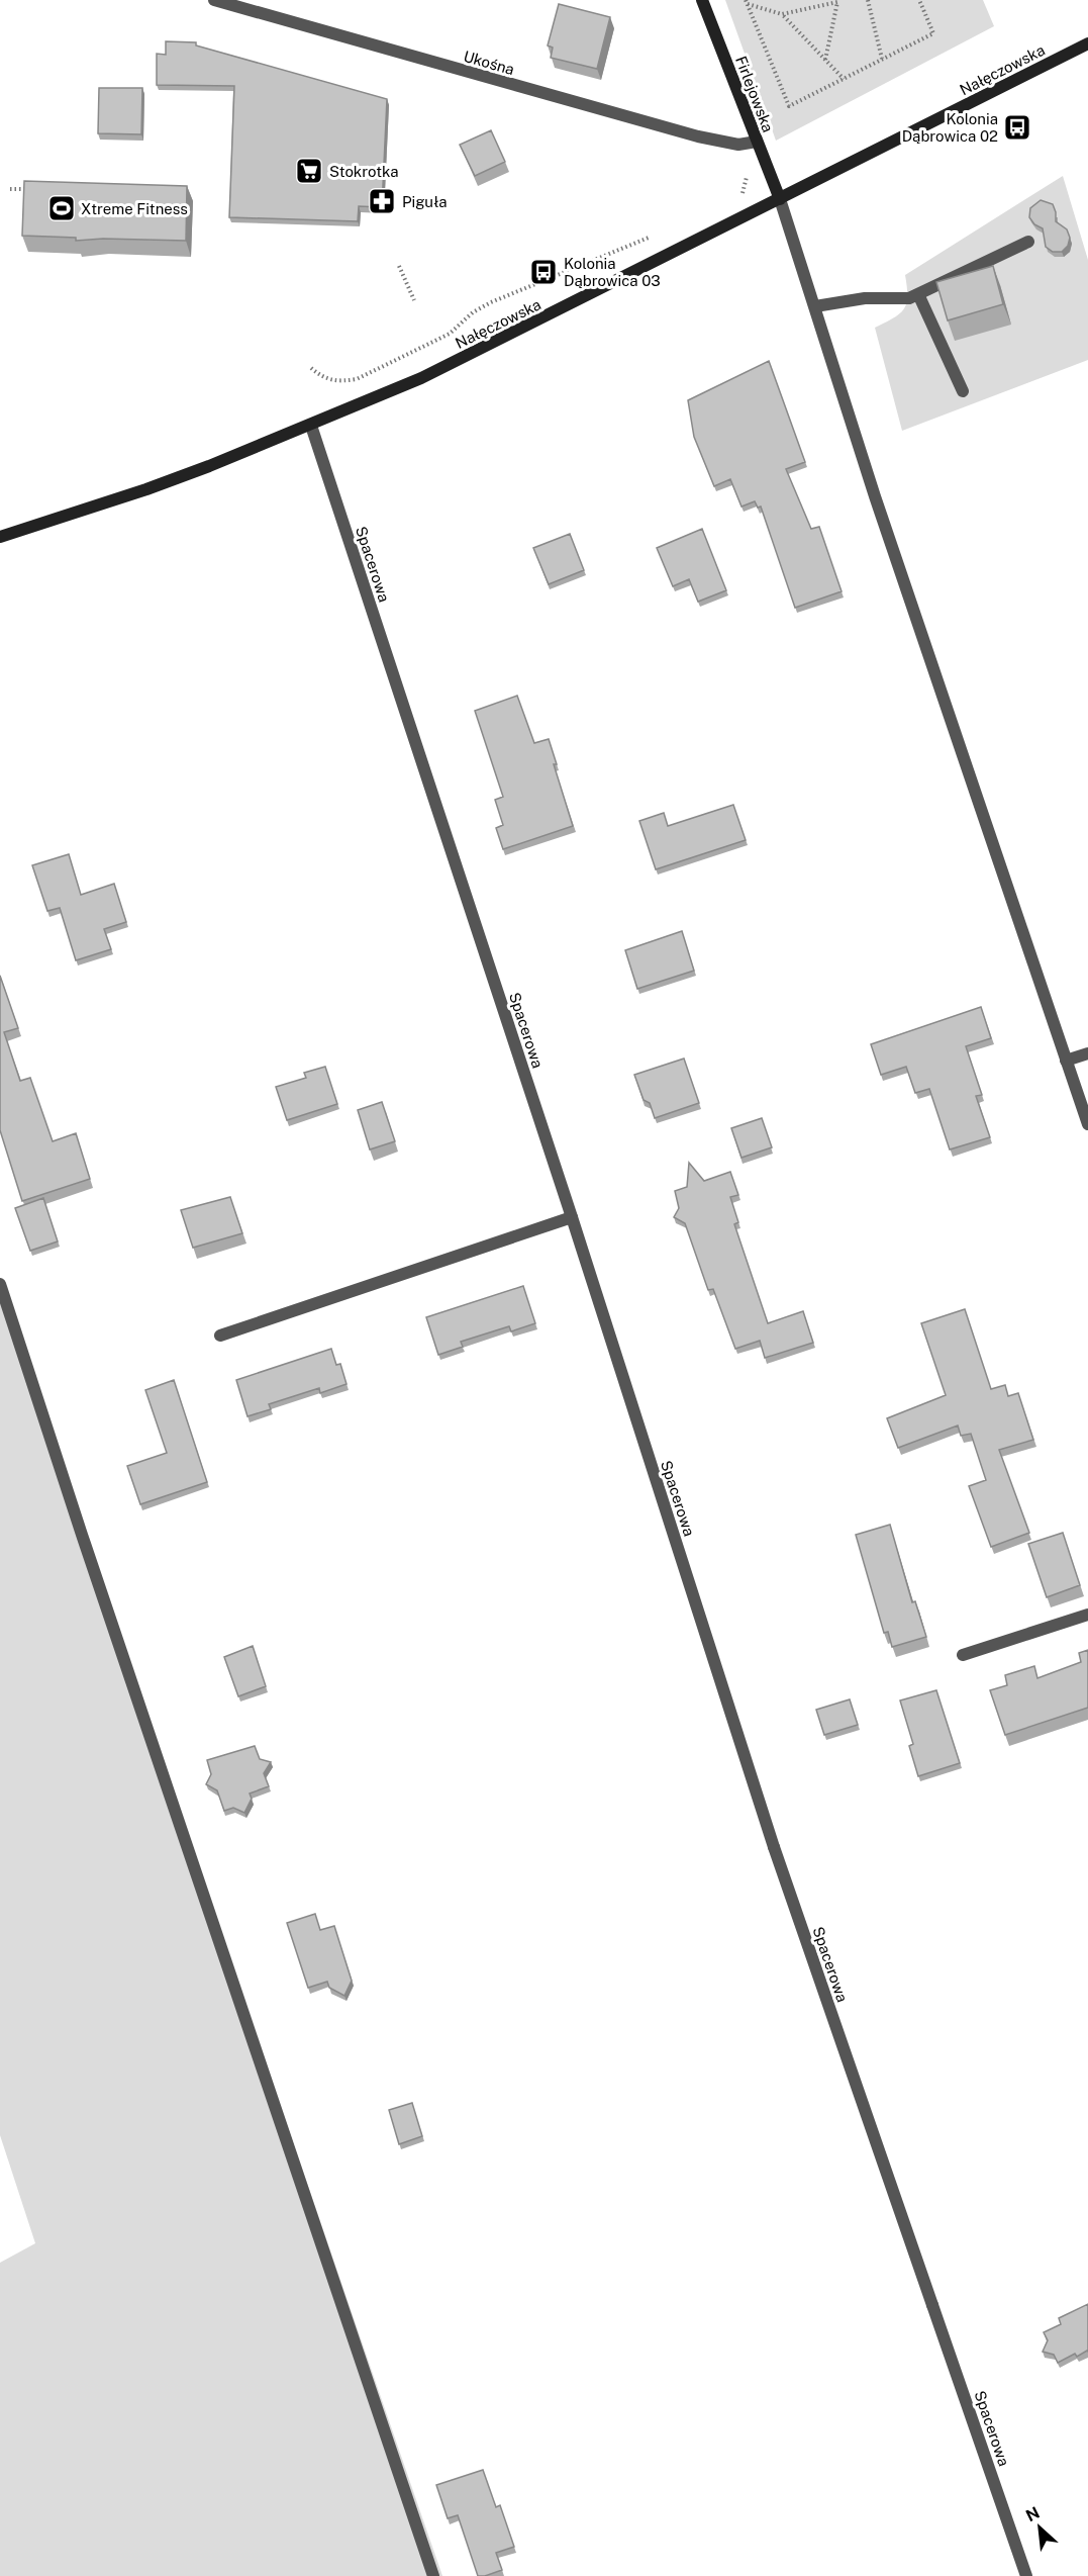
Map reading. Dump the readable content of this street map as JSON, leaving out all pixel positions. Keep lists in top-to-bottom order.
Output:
{
  "streets": {
    "main road": ["Nałęczowska", "Firlejowska"],
    "street": ["Ukośna", "Spacerowa"]
  },
  "crossings": [
    ["Ukośna", "Firlejowska"],
    ["Nałęczowska", "Firlejowska"],
    ["Nałęczowska", "Spacerowa"]
  ],
  "places": {
    "bus stop": ["Kolonia Dąbrowica 02", "Kolonia Dąbrowica 03"],
    "supermarket": ["Stokrotka"],
    "pharmacy": ["Piguła"],
    "sports": ["Xtreme Fitness"]
  },
  "north": "top left"
}
